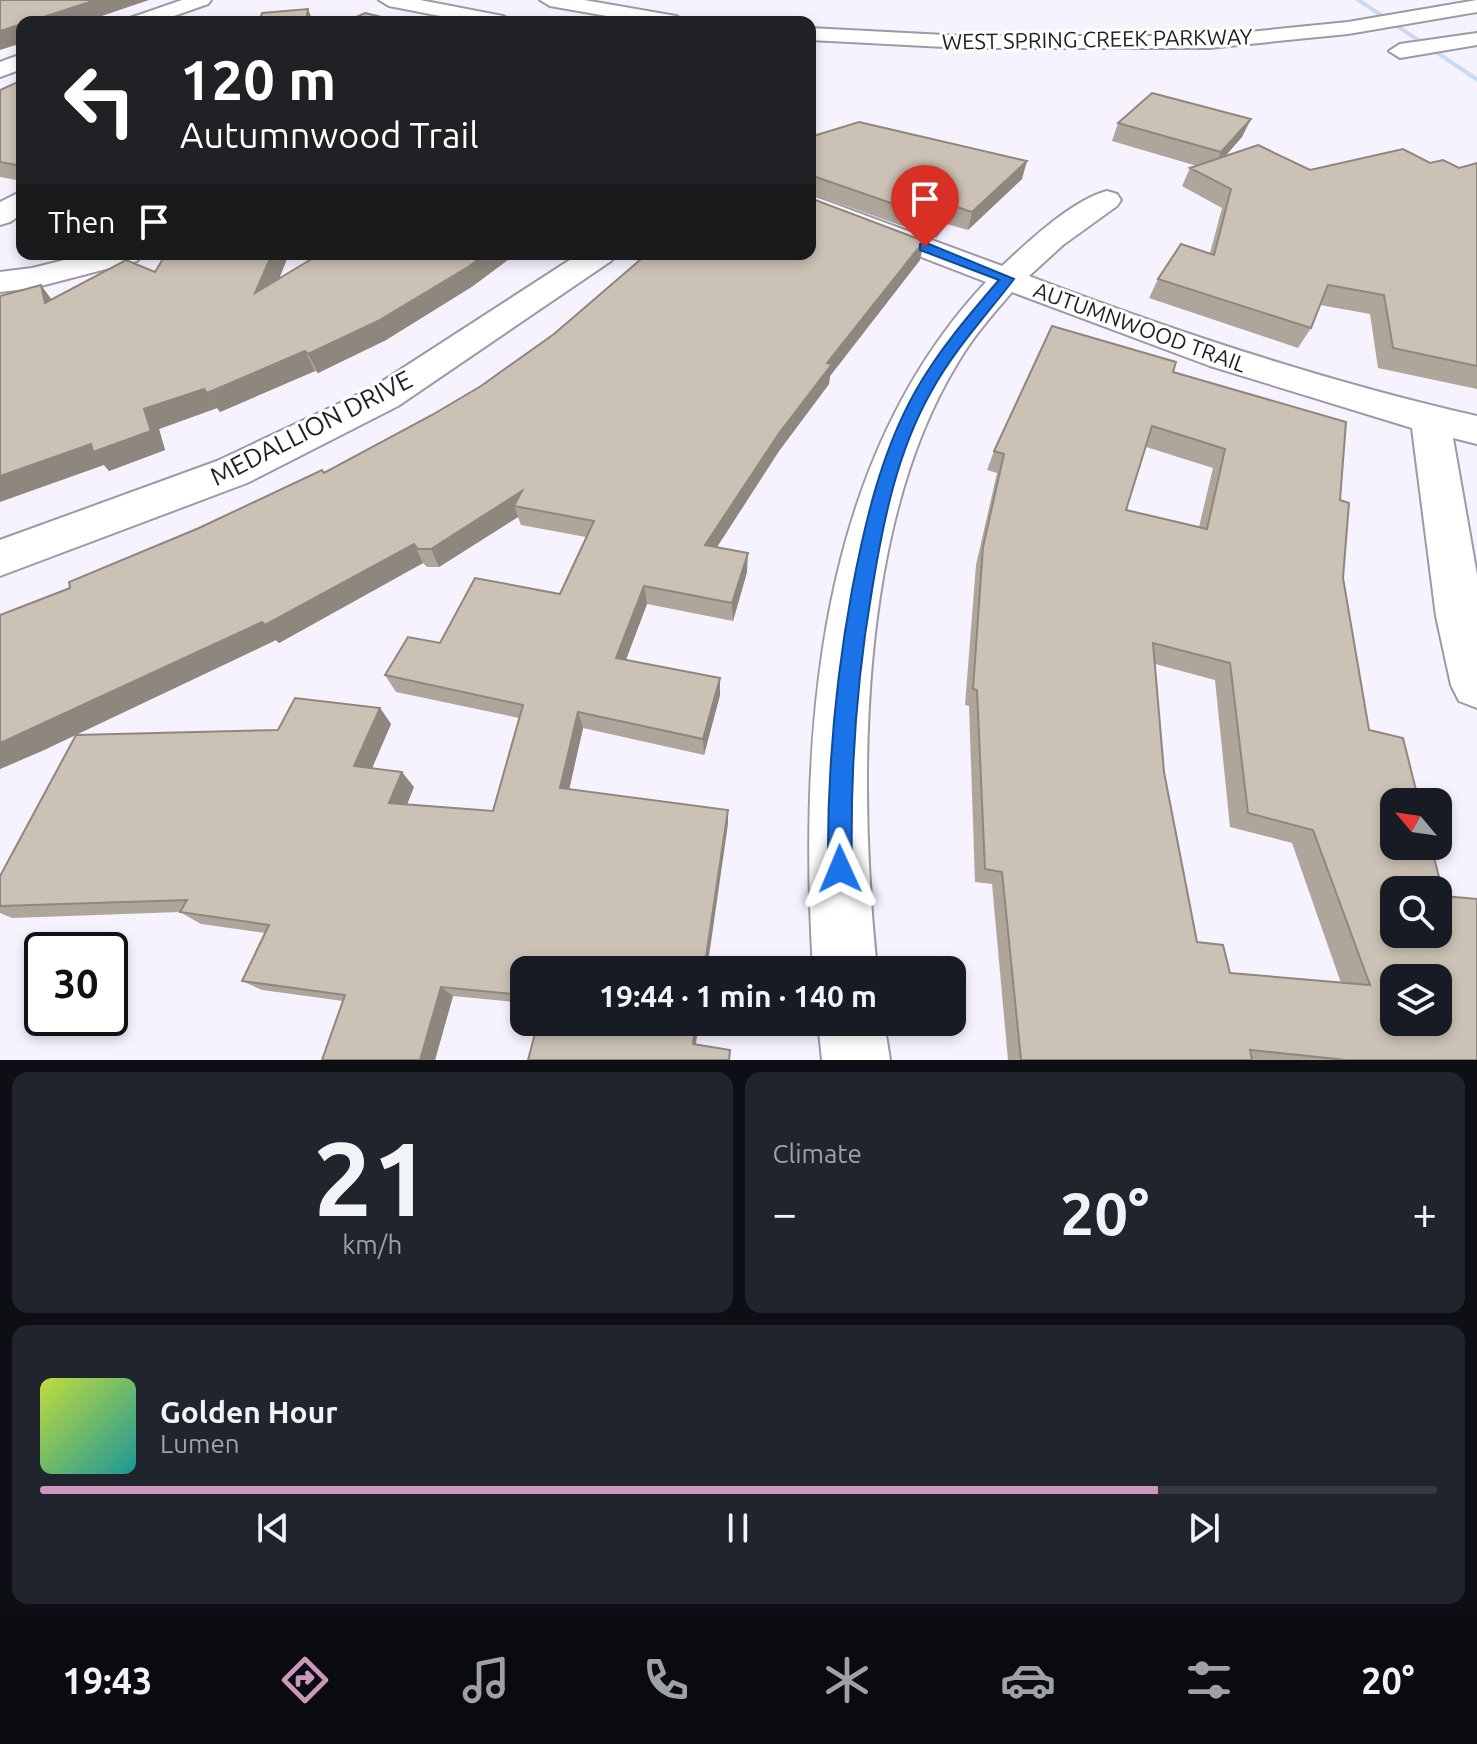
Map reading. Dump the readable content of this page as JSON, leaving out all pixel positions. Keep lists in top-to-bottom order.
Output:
{
  "streets": {
    "street": ["WEST SPRING CREEK PARKWAY", "AUTUMNWOOD TRAIL", "MEDALLION DRIVE"]
  },
  "north": "top left",
  "page": {
    "turn": ["120 m", "Autumnwood Trail"],
    "then": "Then",
    "limit": "30",
    "trip": "19:44 · 1 min · 140 m",
    "tile": [
      ["21", "km/h"],
      "Climate"
    ],
    "heat": ["−", "20°", "+"],
    "song": ["Golden Hour", "Lumen"],
    "tabs": ["19:43", "20°"]
  }
}
